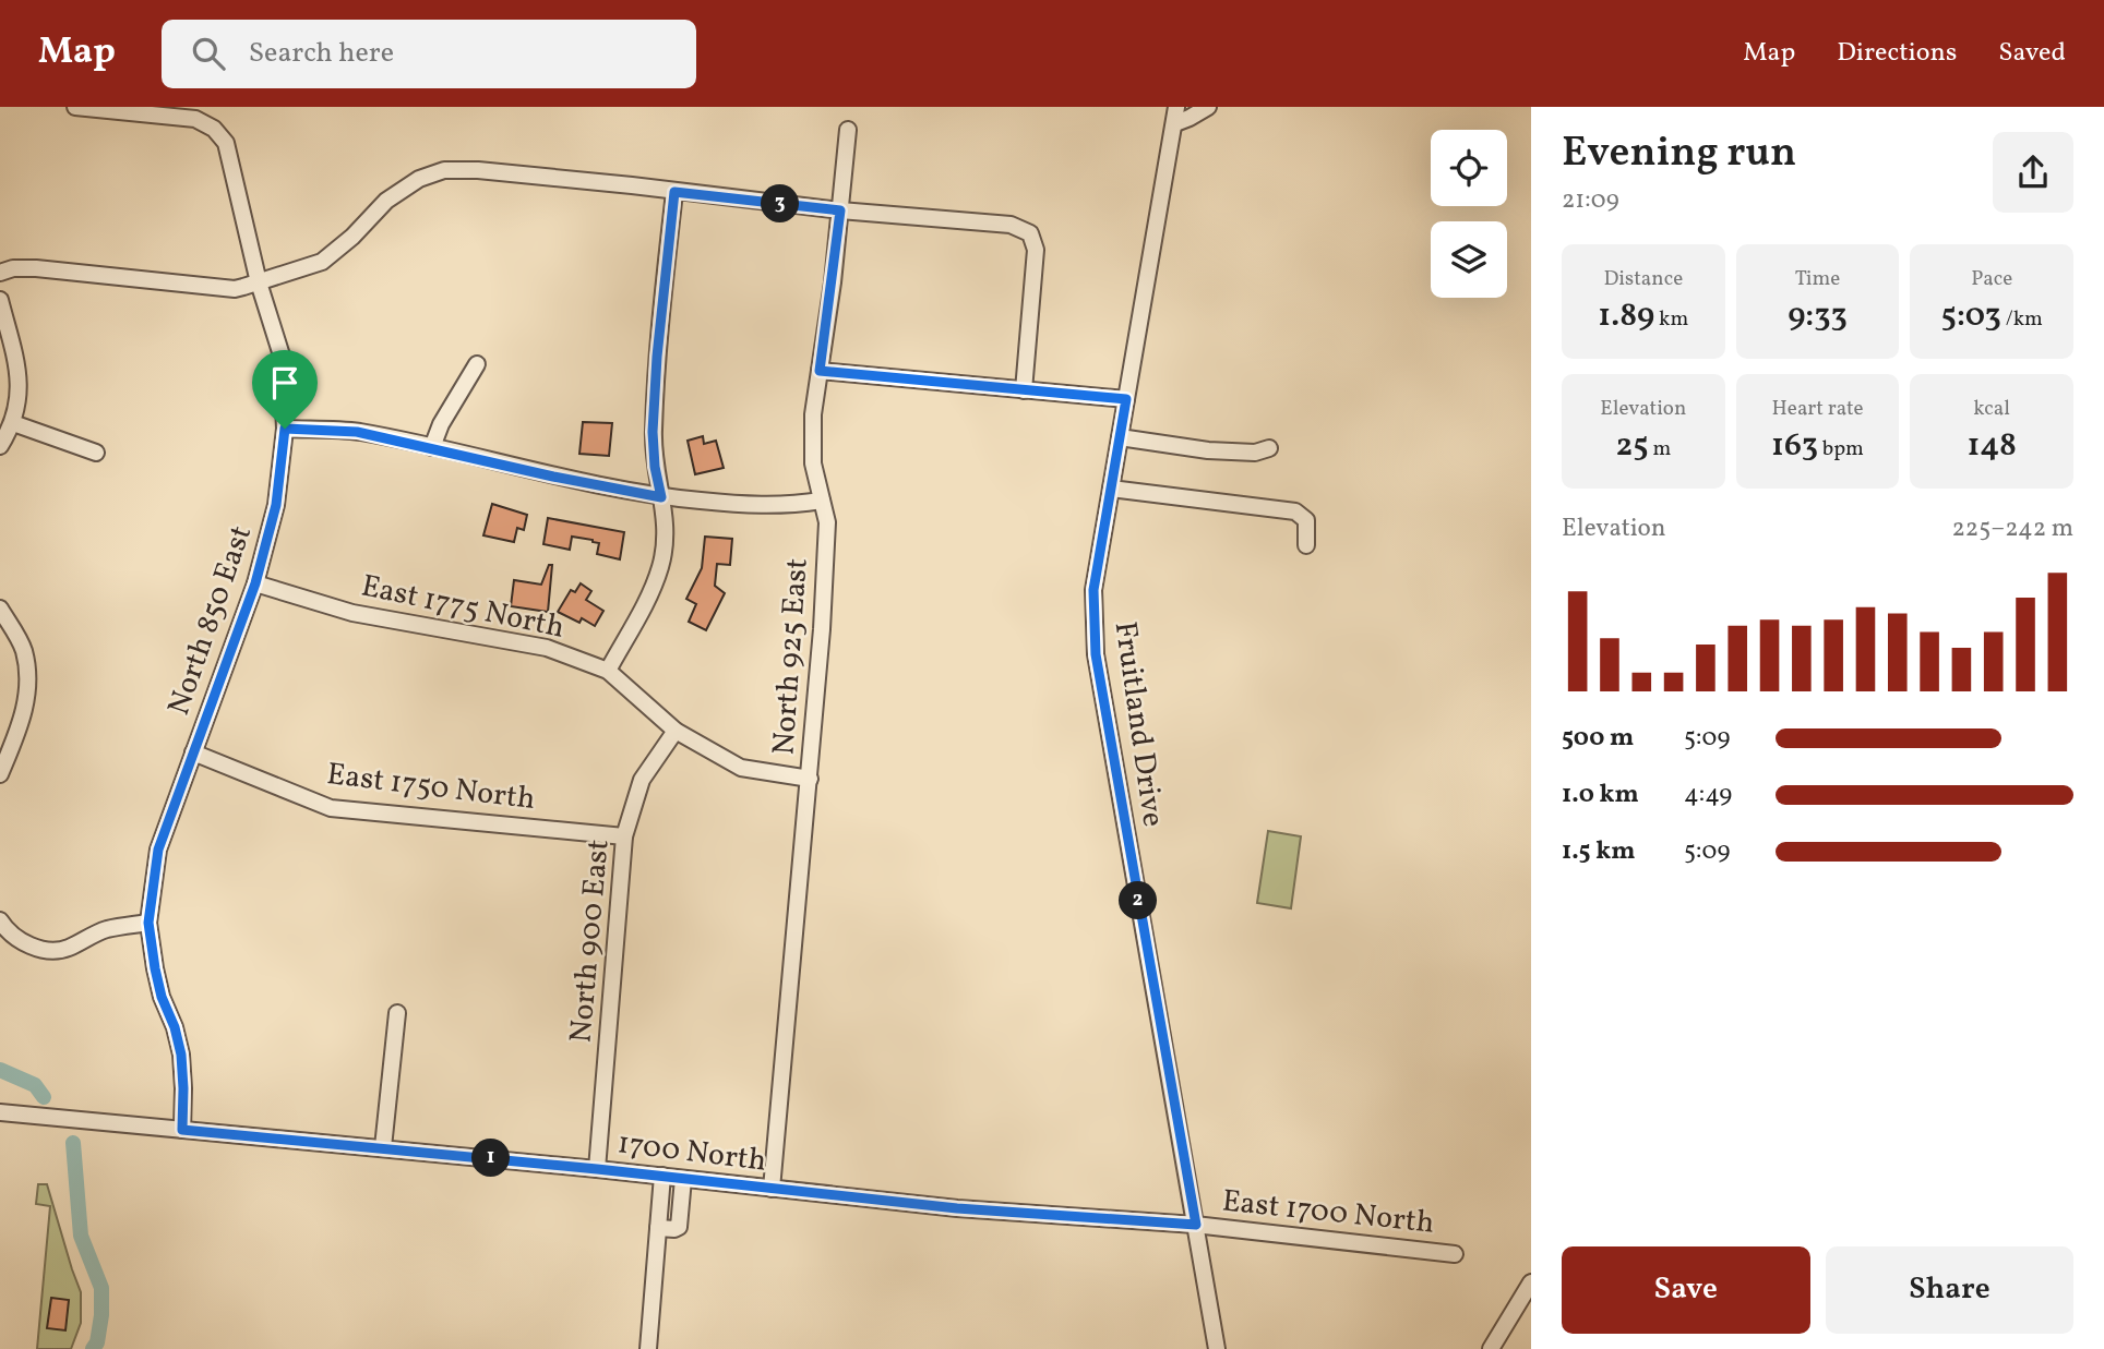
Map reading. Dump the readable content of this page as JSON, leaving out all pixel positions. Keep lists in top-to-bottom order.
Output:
{
  "streets": {
    "street": [
      "East 1775 North",
      "North 850 East",
      "North 925 East",
      "Fruitland Drive",
      "East 1750 North",
      "North 900 East",
      "1700 North",
      "East 1700 North"
    ]
  },
  "crossings": [
    ["East 1775 North", "North 850 East"],
    ["East 1775 North", "North 925 East"],
    ["East 1775 North", "North 900 East"],
    ["North 850 East", "East 1750 North"],
    ["North 850 East", "1700 North"],
    ["North 925 East", "1700 North"],
    ["Fruitland Drive", "1700 North"],
    ["Fruitland Drive", "East 1700 North"],
    ["East 1750 North", "North 900 East"],
    ["North 900 East", "1700 North"],
    ["1700 North", "East 1700 North"]
  ],
  "page": {
    "header": "Map",
    "search": "Search here",
    "nav": ["Map", "Directions", "Saved"],
    "heading": ["Evening run", "21:09"],
    "pins": ["3", "2", "1"],
    "stats": [
      ["Distance", "1.89 km"],
      ["Time", "9:33"],
      ["Pace", "5:03 /km"],
      ["Elevation", "25 m"],
      ["Heart rate", "163 bpm"],
      ["kcal", "148"]
    ],
    "chart": ["Elevation", "225–242 m"],
    "list": [
      {
        "name": "500 m",
        "note": "5:09"
      },
      {
        "name": "1.0 km",
        "note": "4:49"
      },
      {
        "name": "1.5 km",
        "note": "5:09"
      }
    ],
    "buttons": ["Save", "Share"]
  }
}
